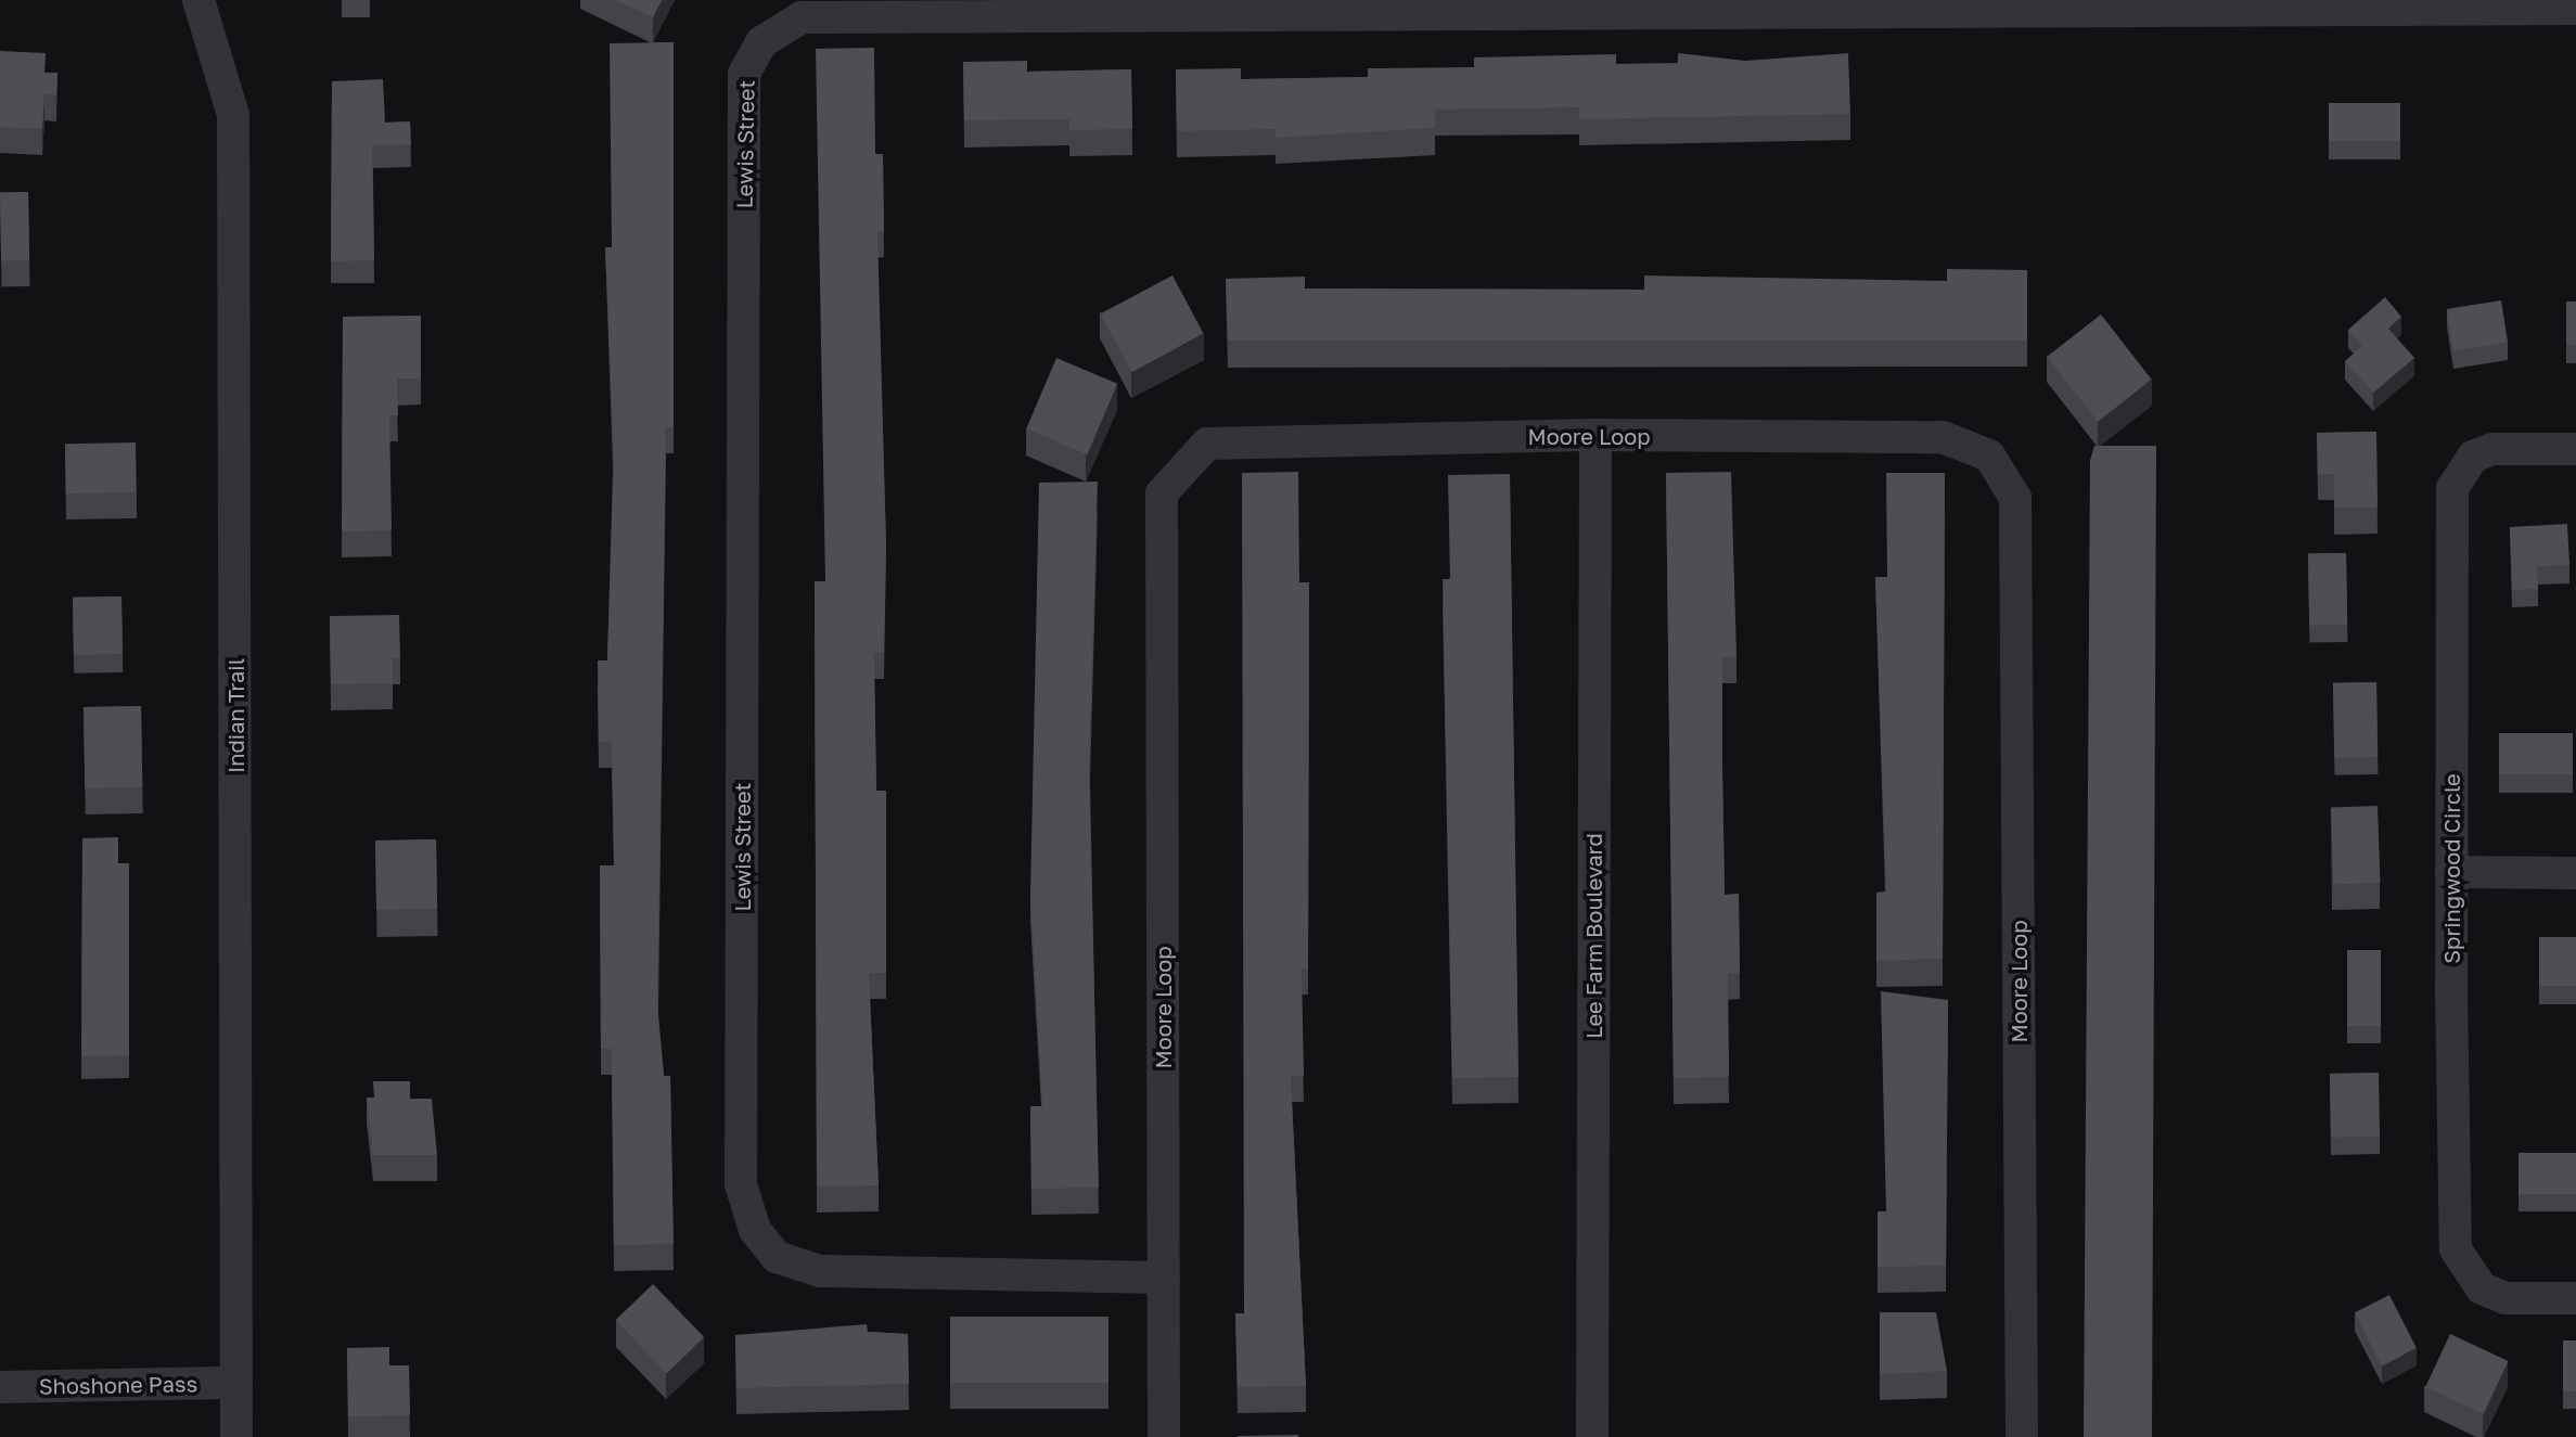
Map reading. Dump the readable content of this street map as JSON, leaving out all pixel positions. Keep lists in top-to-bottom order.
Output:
{
  "streets": {
    "street": [
      "Lewis Street",
      "Moore Loop",
      "Indian Trail",
      "Springwood Circle",
      "Lee Farm Boulevard",
      "Shoshone Pass"
    ]
  },
  "crossings": [
    ["Lewis Street", "Moore Loop"],
    ["Moore Loop", "Lee Farm Boulevard"],
    ["Indian Trail", "Shoshone Pass"]
  ]
}
